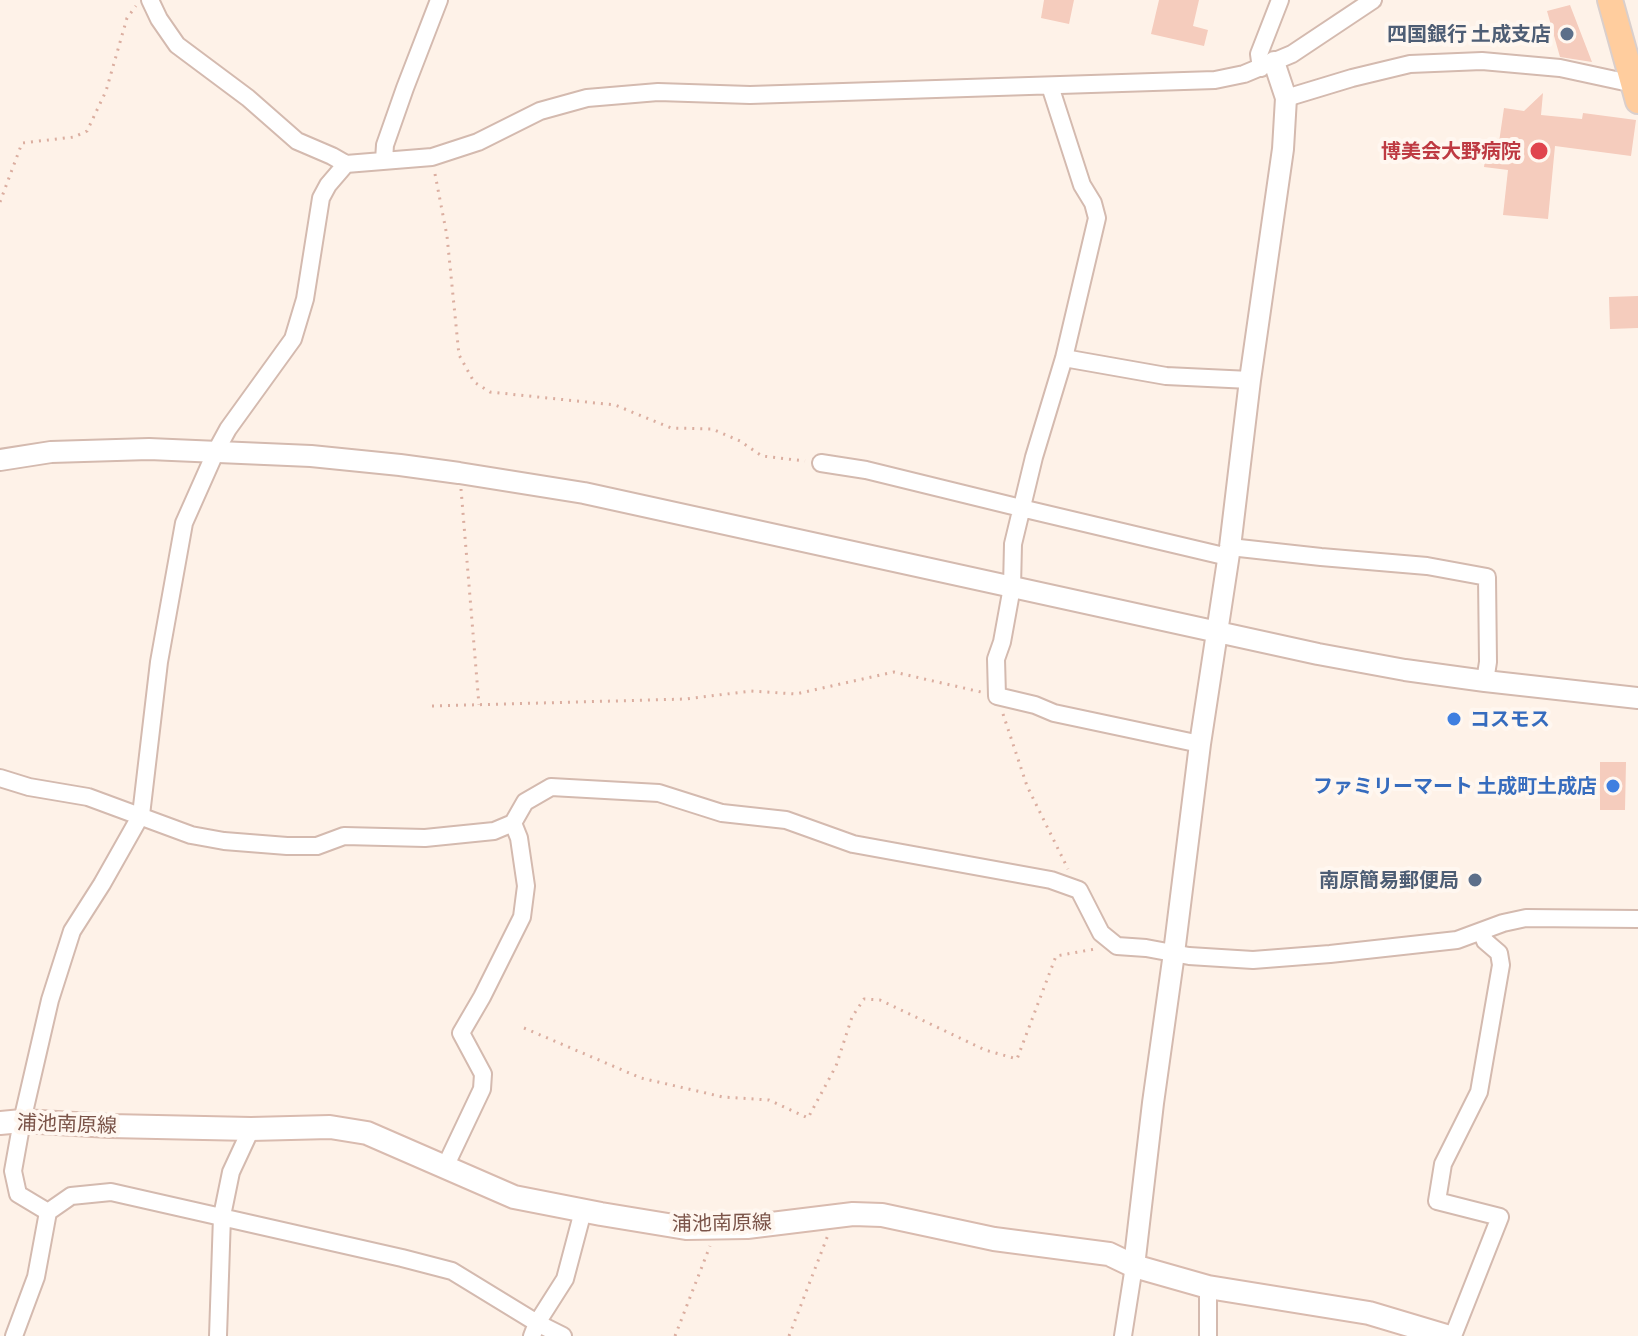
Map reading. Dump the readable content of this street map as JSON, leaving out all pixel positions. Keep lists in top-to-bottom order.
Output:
{
  "streets": {
    "main road": ["浦池南原線"]
  },
  "places": [
    "四国銀行 土成支店",
    "博美会大野病院",
    "コスモス",
    "ファミリーマート 土成町土成店",
    "南原簡易郵便局"
  ]
}
